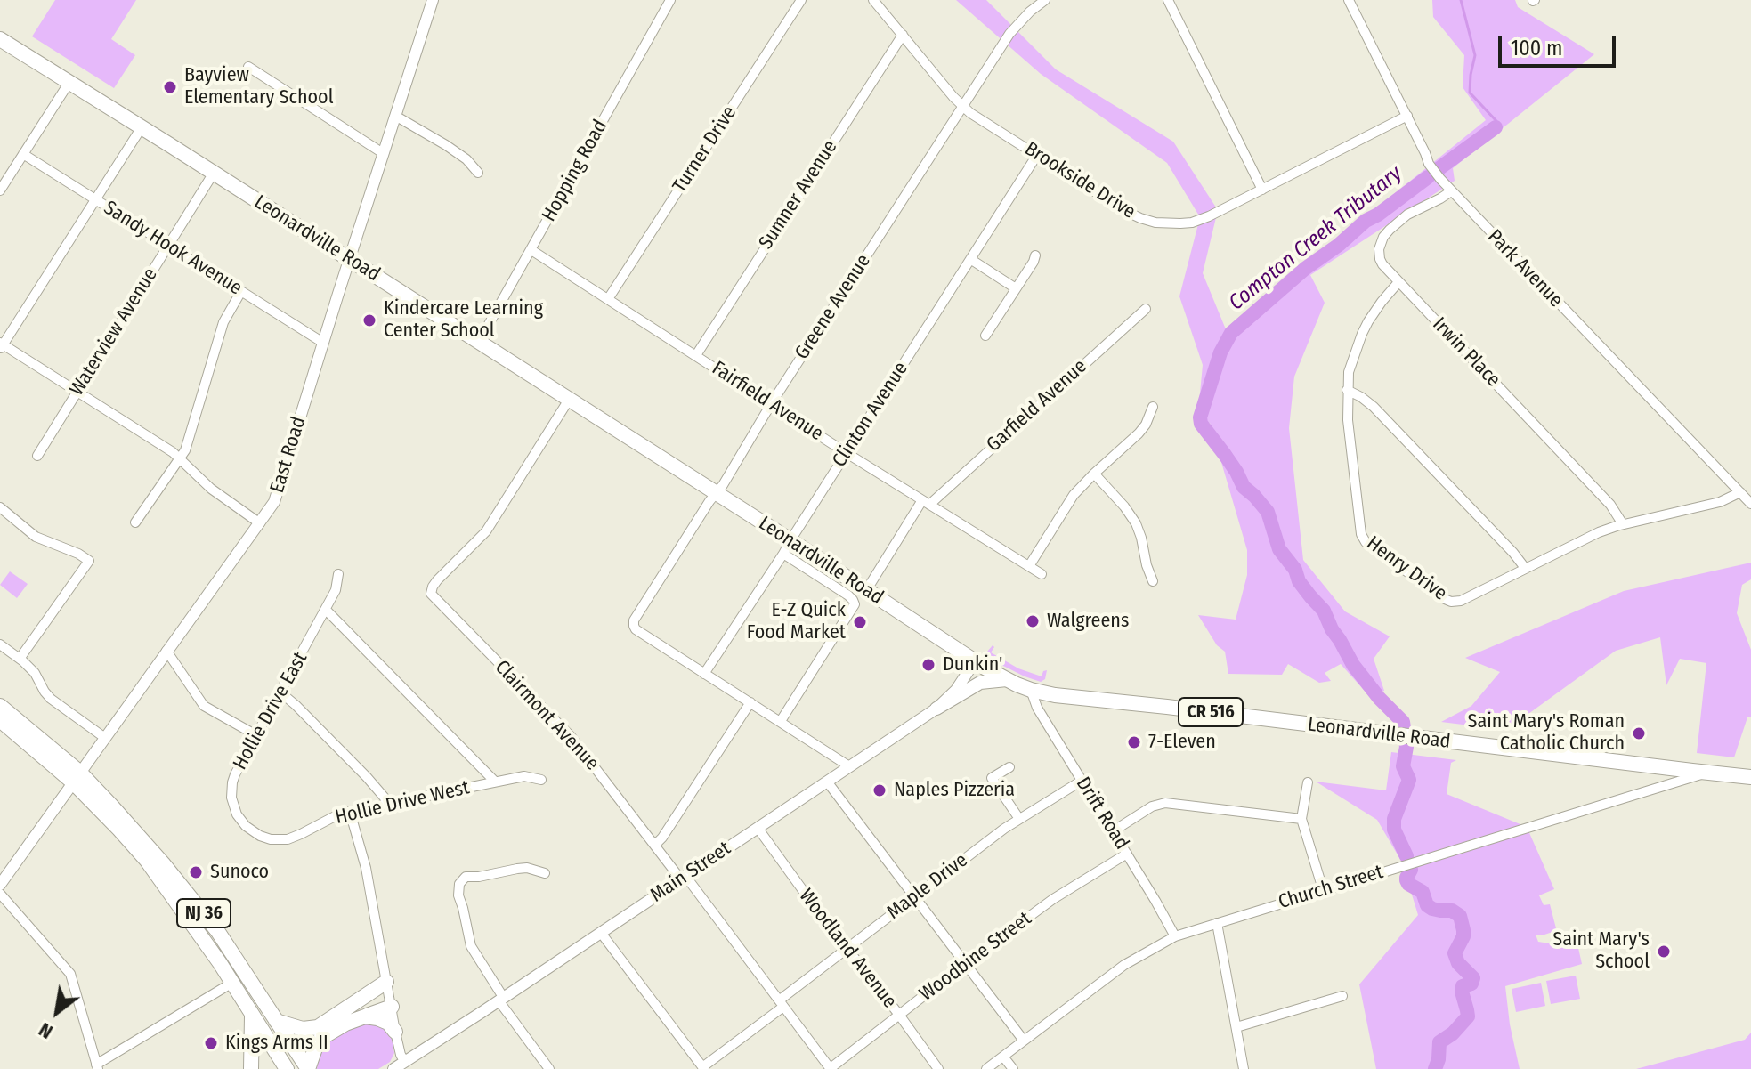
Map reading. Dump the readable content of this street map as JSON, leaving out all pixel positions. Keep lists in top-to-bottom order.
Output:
{
  "streets": {
    "main road": ["Leonardville Road", "CR 516", "NJ 36"],
    "street": [
      "Turner Drive",
      "Hopping Road",
      "Brookside Drive",
      "Sumner Avenue",
      "Sandy Hook Avenue",
      "Park Avenue",
      "Greene Avenue",
      "Waterview Avenue",
      "Irwin Place",
      "Fairfield Avenue",
      "Garfield Avenue",
      "Clinton Avenue",
      "East Road",
      "Henry Drive",
      "Hollie Drive East",
      "Clairmont Avenue",
      "Hollie Drive West",
      "Drift Road",
      "Main Street",
      "Maple Drive",
      "Church Street",
      "Woodland Avenue",
      "Woodbine Street"
    ]
  },
  "crossings": [
    ["Turner Drive", "Fairfield Avenue"],
    ["Hopping Road", "Leonardville Road"],
    ["Hopping Road", "Fairfield Avenue"],
    ["Brookside Drive", "Sumner Avenue"],
    ["Brookside Drive", "Park Avenue"],
    ["Brookside Drive", "Greene Avenue"],
    ["Brookside Drive", "Clinton Avenue"],
    ["Sumner Avenue", "Fairfield Avenue"],
    ["Leonardville Road", "Greene Avenue"],
    ["Leonardville Road", "Waterview Avenue"],
    ["Leonardville Road", "Garfield Avenue"],
    ["Leonardville Road", "Clinton Avenue"],
    ["Leonardville Road", "East Road"],
    ["Leonardville Road", "Clairmont Avenue"],
    ["Leonardville Road", "Drift Road"],
    ["Leonardville Road", "Main Street"],
    ["Leonardville Road", "Church Street"],
    ["Sandy Hook Avenue", "Waterview Avenue"],
    ["Sandy Hook Avenue", "East Road"],
    ["Park Avenue", "Irwin Place"],
    ["Park Avenue", "Henry Drive"],
    ["Greene Avenue", "Fairfield Avenue"],
    ["Greene Avenue", "Clinton Avenue"],
    ["Irwin Place", "Henry Drive"],
    ["Fairfield Avenue", "Garfield Avenue"],
    ["Fairfield Avenue", "Clinton Avenue"],
    ["East Road", "NJ 36"],
    ["Hollie Drive East", "Hollie Drive West"],
    ["Clairmont Avenue", "Main Street"],
    ["Clairmont Avenue", "Maple Drive"],
    ["Clairmont Avenue", "Woodbine Street"],
    ["Drift Road", "Maple Drive"],
    ["Drift Road", "Church Street"],
    ["Drift Road", "Woodbine Street"],
    ["Main Street", "Woodland Avenue"],
    ["Maple Drive", "Woodland Avenue"],
    ["Woodland Avenue", "Woodbine Street"]
  ],
  "water": ["Compton Creek Tributary"],
  "places": [
    "Bayview Elementary School",
    "Kindercare Learning Center School",
    "Walgreens",
    "E-Z Quick Food Market",
    "Dunkin'",
    "Saint Mary's Roman Catholic Church",
    "7-Eleven",
    "Naples Pizzeria",
    "Sunoco",
    "Saint Mary's School",
    "Kings Arms II"
  ],
  "scale_bar": "100 m",
  "north": "bottom left"
}
